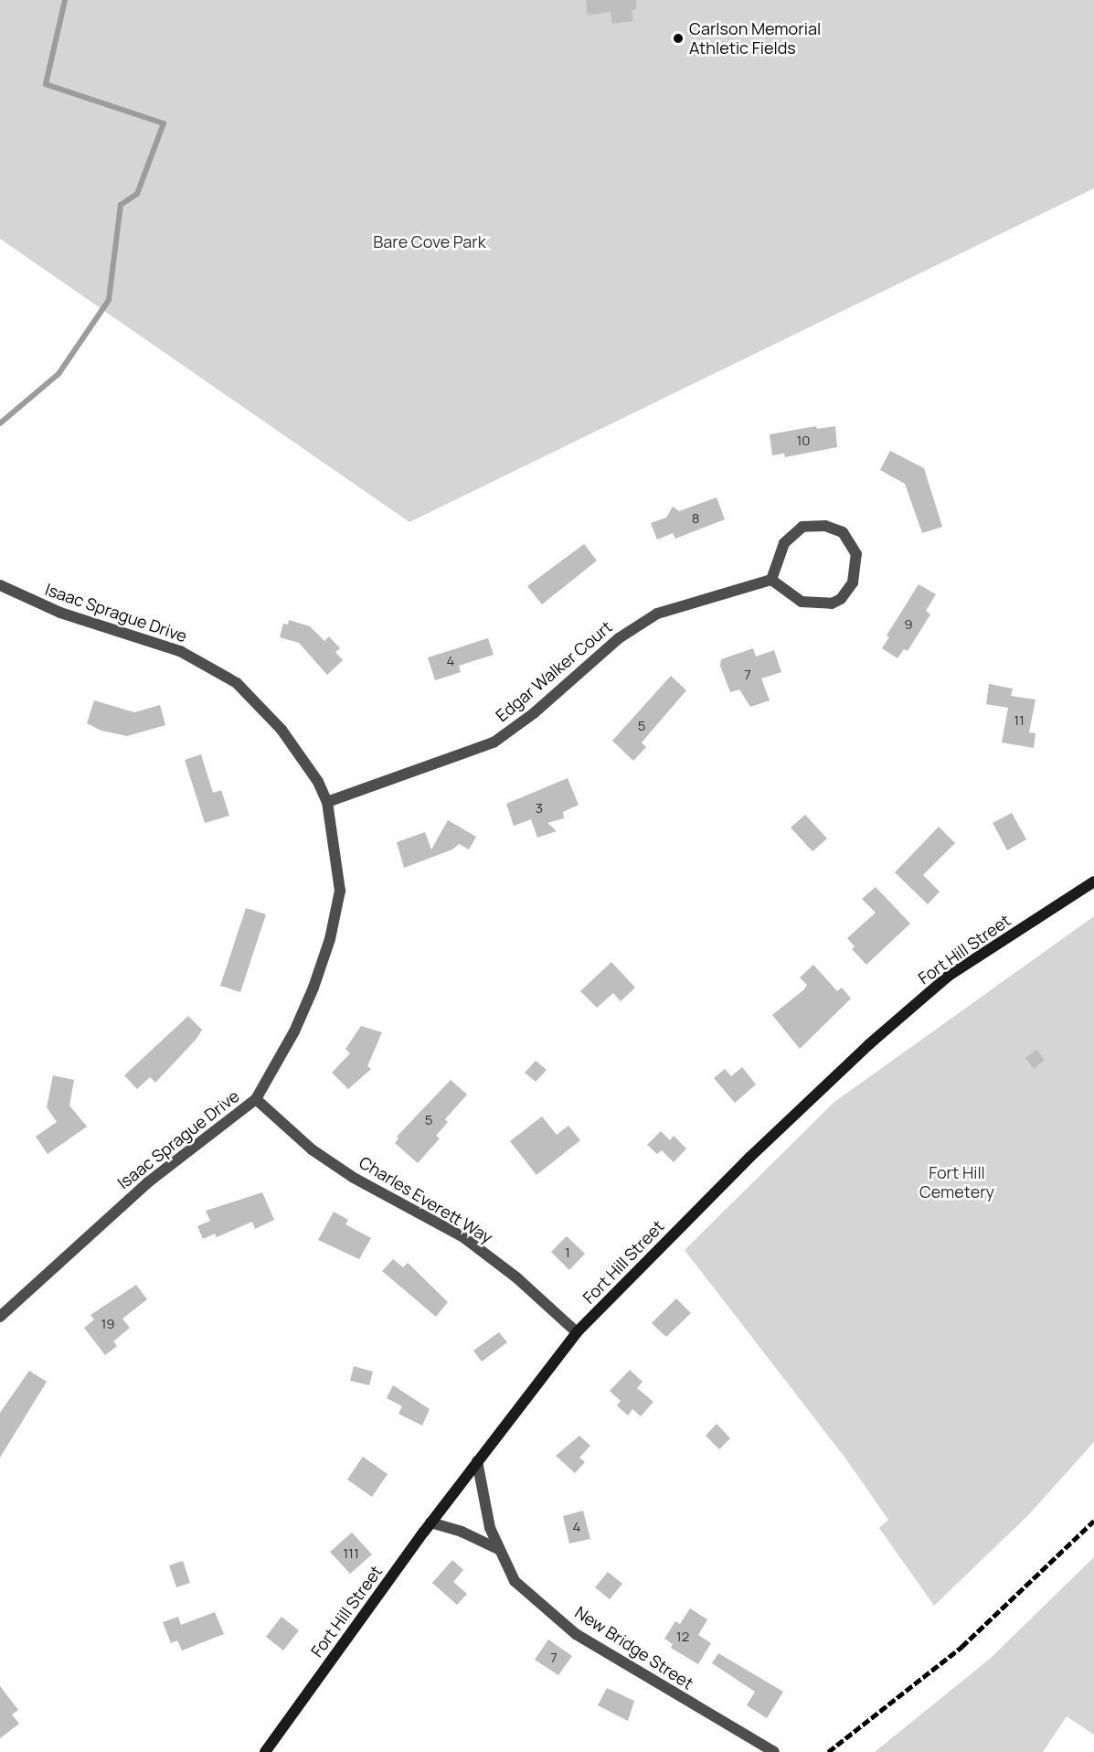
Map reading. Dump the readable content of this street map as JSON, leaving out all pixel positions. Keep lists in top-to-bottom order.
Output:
{
  "streets": {
    "main road": ["Fort Hill Street"],
    "street": [
      "Isaac Sprague Drive",
      "Edgar Walker Court",
      "Charles Everett Way",
      "New Bridge Street"
    ]
  },
  "crossings": [
    ["Isaac Sprague Drive", "Edgar Walker Court"],
    ["Isaac Sprague Drive", "Charles Everett Way"],
    ["Fort Hill Street", "Charles Everett Way"],
    ["Fort Hill Street", "New Bridge Street"]
  ],
  "parks": ["Bare Cove Park", "Fort Hill Cemetery"],
  "places": ["Carlson Memorial Athletic Fields"],
  "house_numbers": [
    "10",
    "8",
    "9",
    "4",
    "7",
    "11",
    "5",
    "3",
    "5",
    "1",
    "19",
    "4",
    "111",
    "12",
    "7"
  ]
}
